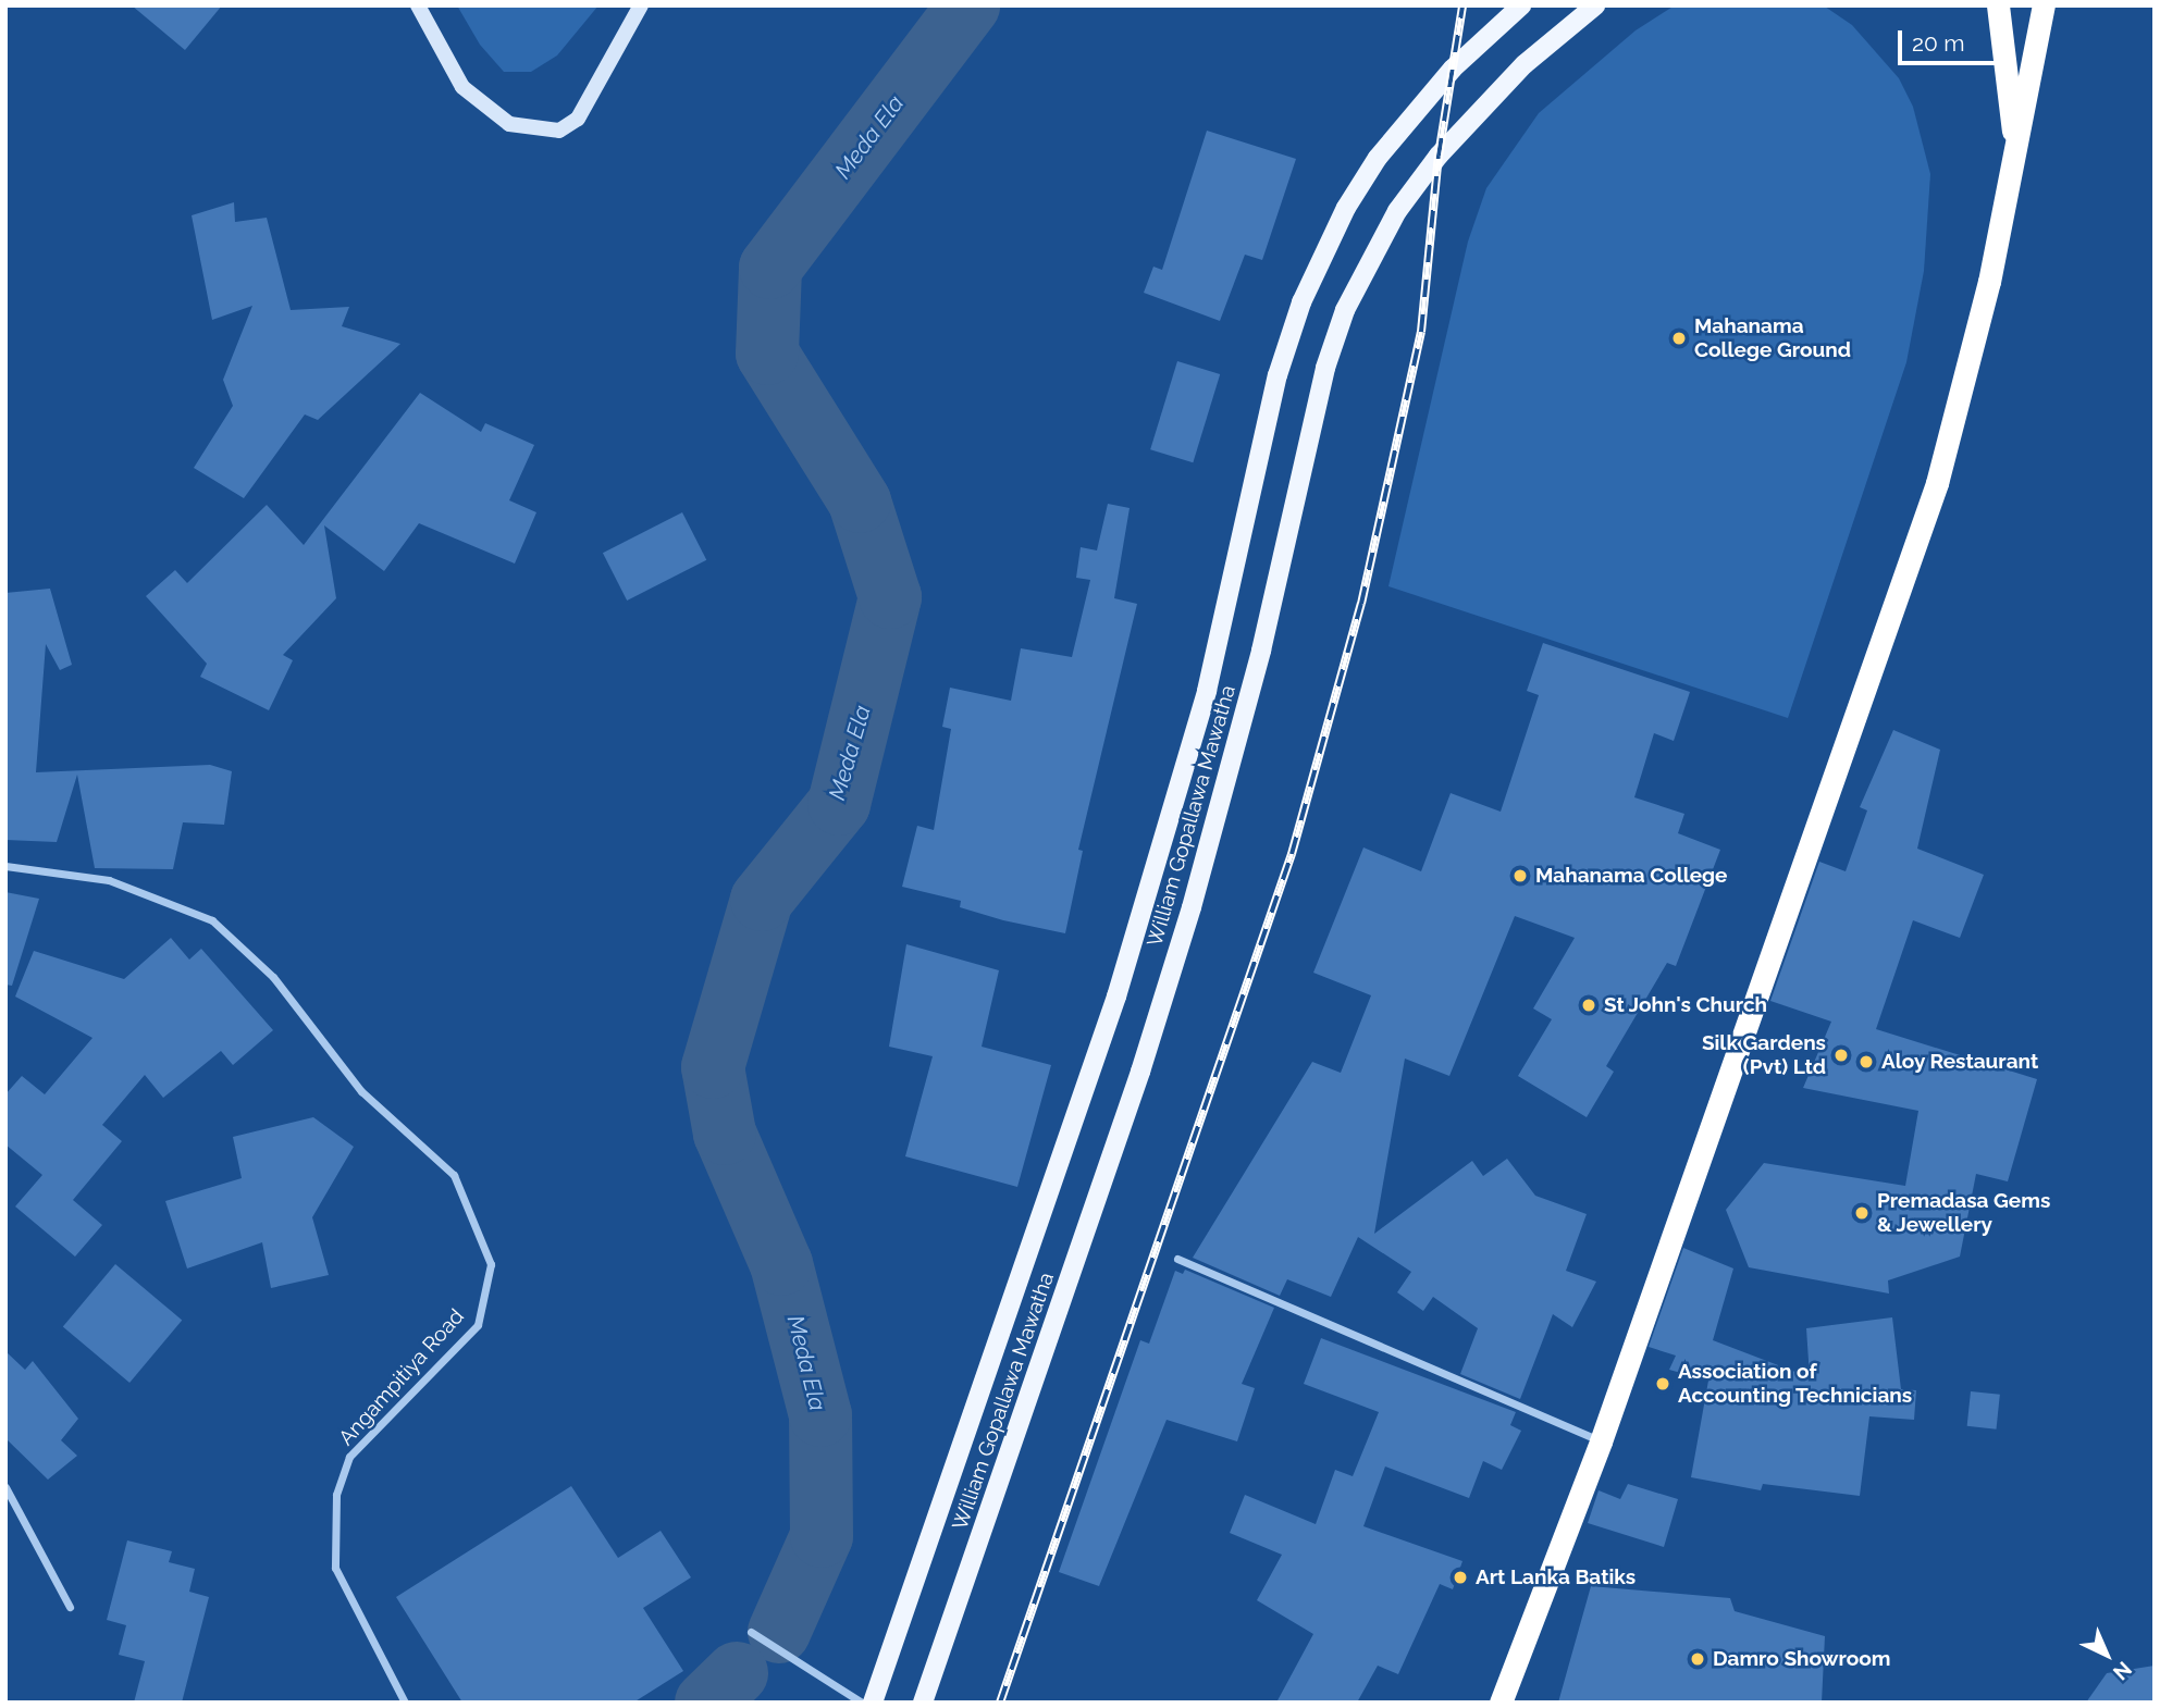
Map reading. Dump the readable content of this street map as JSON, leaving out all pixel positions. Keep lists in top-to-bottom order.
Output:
{
  "streets": {
    "main road": ["William Gopallawa Mawatha"],
    "street": ["Angampitiya Road"]
  },
  "water": ["Meda Ela"],
  "places": [
    "Mahanama College Ground",
    "Mahanama College",
    "St John's Church",
    "Silk Gardens (Pvt) Ltd",
    "Aloy Restaurant",
    "Premadasa Gems & Jewellery",
    "Association of Accounting Technicians",
    "Art Lanka Batiks",
    "Damro Showroom"
  ],
  "scale_bar": "20 m",
  "north": "bottom right"
}
